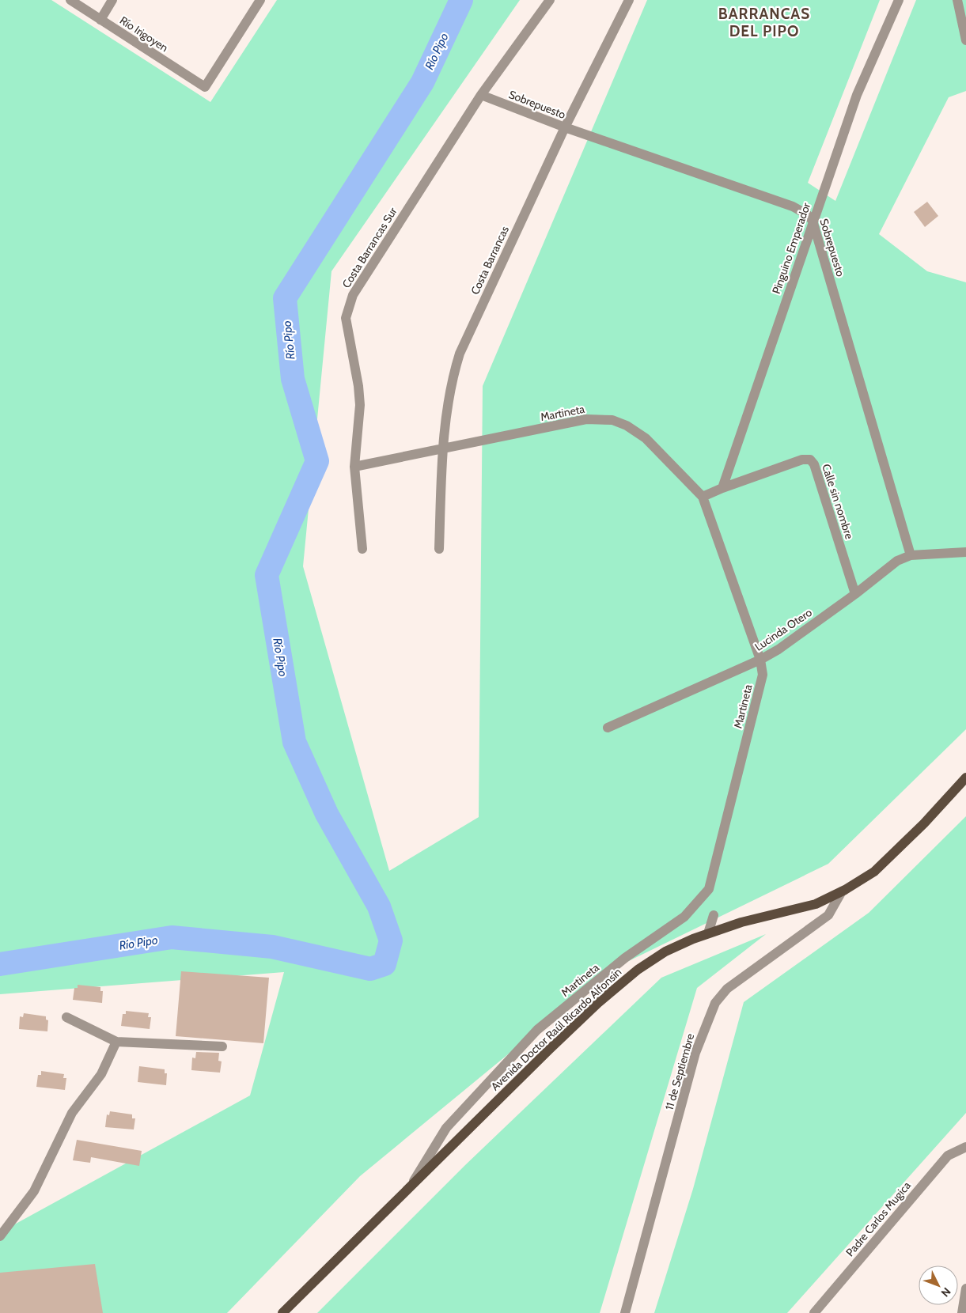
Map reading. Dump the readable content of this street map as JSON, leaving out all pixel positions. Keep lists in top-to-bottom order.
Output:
{
  "streets": {
    "main road": ["Avenida Doctor Raúl Ricardo Alfonsín"],
    "street": [
      "Río Irigoyen",
      "Sobrepuesto",
      "Costa Barrancas Sur",
      "Pinguino Emperador",
      "Costa Barrancas",
      "Martineta",
      "Calle sin nombre",
      "Lucinda Otero",
      "11 de Septiembre",
      "Padre Carlos Mugica"
    ]
  },
  "crossings": [
    ["Sobrepuesto", "Costa Barrancas Sur"],
    ["Sobrepuesto", "Pinguino Emperador"],
    ["Sobrepuesto", "Costa Barrancas"],
    ["Sobrepuesto", "Lucinda Otero"],
    ["Costa Barrancas Sur", "Martineta"],
    ["Pinguino Emperador", "Calle sin nombre"],
    ["Costa Barrancas", "Martineta"],
    ["Martineta", "Lucinda Otero"],
    ["Martineta", "Avenida Doctor Raúl Ricardo Alfonsín"],
    ["Calle sin nombre", "Lucinda Otero"],
    ["Avenida Doctor Raúl Ricardo Alfonsín", "11 de Septiembre"]
  ],
  "districts": ["BARRANCAS DEL PIPO"],
  "water": ["Río Pipo"],
  "north": "bottom right"
}
